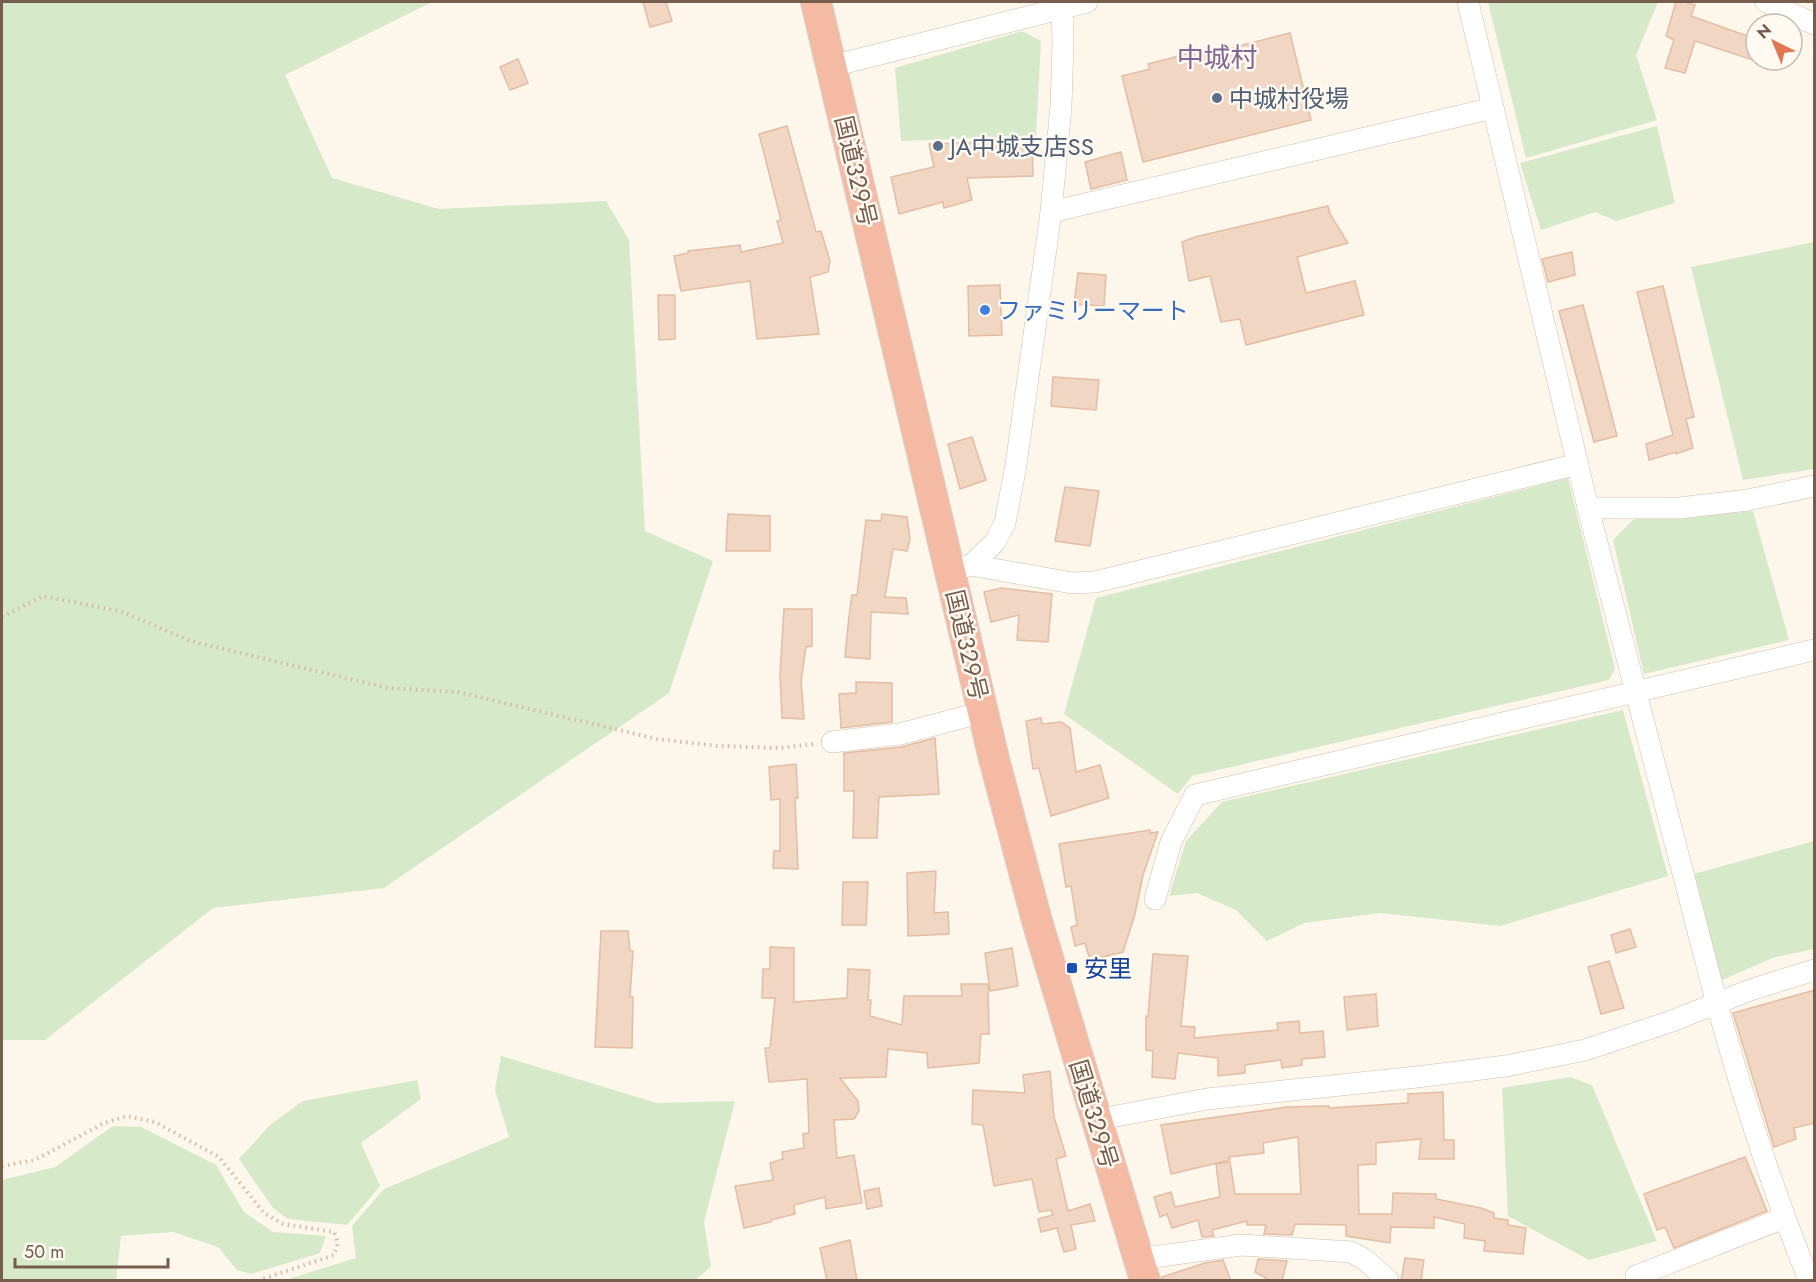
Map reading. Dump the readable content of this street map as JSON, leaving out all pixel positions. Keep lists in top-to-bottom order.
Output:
{
  "streets": {
    "highway": ["国道329号"]
  },
  "districts": ["中城村"],
  "places": {
    "other": ["中城村役場", "JA中城支店SS", "ファミリーマート"],
    "transit": ["安里"]
  },
  "scale_bar": "50 m",
  "north": "top left"
}
